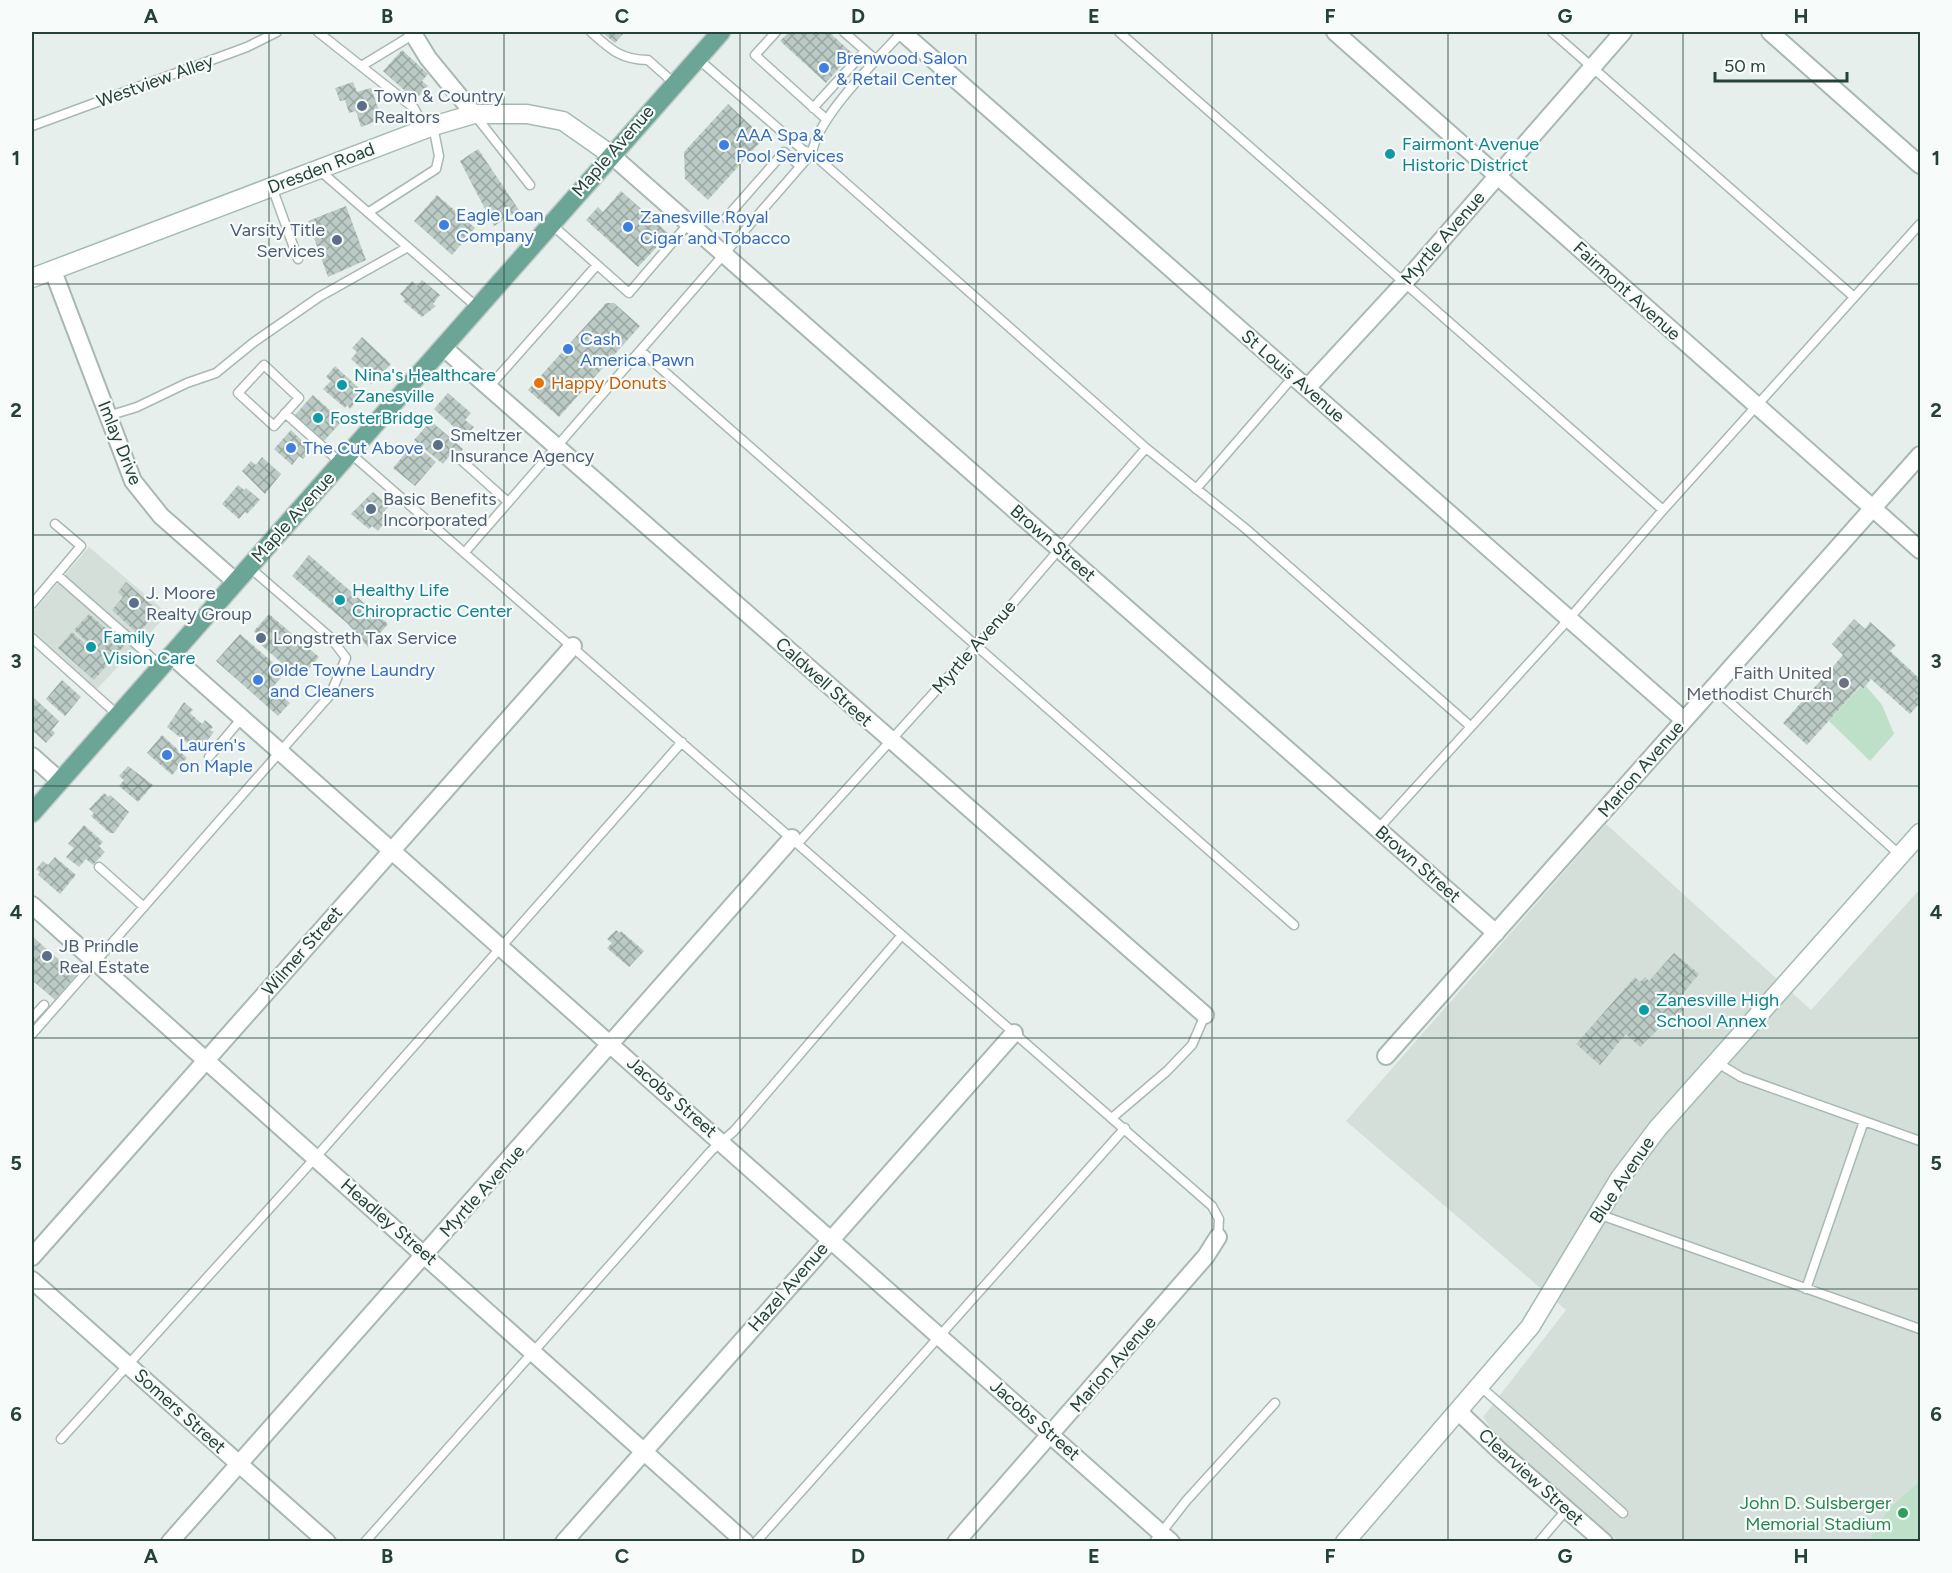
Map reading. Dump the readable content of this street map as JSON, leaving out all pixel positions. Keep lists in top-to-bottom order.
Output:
{
  "streets": {
    "main road": ["Maple Avenue"],
    "street": [
      "Dresden Road",
      "Myrtle Avenue",
      "Fairmont Avenue",
      "St Louis Avenue",
      "Imlay Drive",
      "Brown Street",
      "Caldwell Street",
      "Marion Avenue",
      "Wilmer Street",
      "Jacobs Street",
      "Blue Avenue",
      "Headley Street",
      "Hazel Avenue",
      "Somers Street",
      "Clearview Street"
    ],
    "lane": ["Westview Alley"]
  },
  "crossings": [
    ["Maple Avenue", "Dresden Road"],
    ["Maple Avenue", "Imlay Drive"],
    ["Maple Avenue", "Brown Street"],
    ["Maple Avenue", "Caldwell Street"],
    ["Maple Avenue", "Jacobs Street"],
    ["Dresden Road", "Imlay Drive"],
    ["Dresden Road", "Brown Street"],
    ["Myrtle Avenue", "Fairmont Avenue"],
    ["Myrtle Avenue", "St Louis Avenue"],
    ["Myrtle Avenue", "Brown Street"],
    ["Myrtle Avenue", "Caldwell Street"],
    ["Myrtle Avenue", "Jacobs Street"],
    ["Myrtle Avenue", "Headley Street"],
    ["Myrtle Avenue", "Somers Street"],
    ["Fairmont Avenue", "Marion Avenue"],
    ["St Louis Avenue", "Marion Avenue"],
    ["Brown Street", "Marion Avenue"],
    ["Marion Avenue", "Jacobs Street"],
    ["Wilmer Street", "Jacobs Street"],
    ["Wilmer Street", "Headley Street"],
    ["Jacobs Street", "Hazel Avenue"],
    ["Blue Avenue", "Clearview Street"],
    ["Headley Street", "Hazel Avenue"]
  ],
  "places": [
    "Brenwood Salon & Retail Center",
    "Town & Country Realtors",
    "AAA Spa & Pool Services",
    "Fairmont Avenue Historic District",
    "Eagle Loan Company",
    "Zanesville Royal Cigar and Tobacco",
    "Varsity Title Services",
    "Cash America Pawn",
    "Happy Donuts",
    "Nina's Healthcare Zanesville",
    "FosterBridge",
    "Smeltzer Insurance Agency",
    "The Cut Above",
    "Basic Benefits Incorporated",
    "Healthy Life Chiropractic Center",
    "J. Moore Realty Group",
    "Longstreth Tax Service",
    "Family Vision Care",
    "Olde Towne Laundry and Cleaners",
    "Faith United Methodist Church",
    "Lauren's on Maple",
    "JB Prindle Real Estate",
    "Zanesville High School Annex",
    "John D. Sulsberger Memorial Stadium"
  ],
  "scale_bar": "50 m",
  "grid": {
    "columns": [
      "A",
      "B",
      "C",
      "D",
      "E",
      "F",
      "G",
      "H"
    ],
    "rows": [
      "1",
      "2",
      "3",
      "4",
      "5",
      "6"
    ]
  }
}
